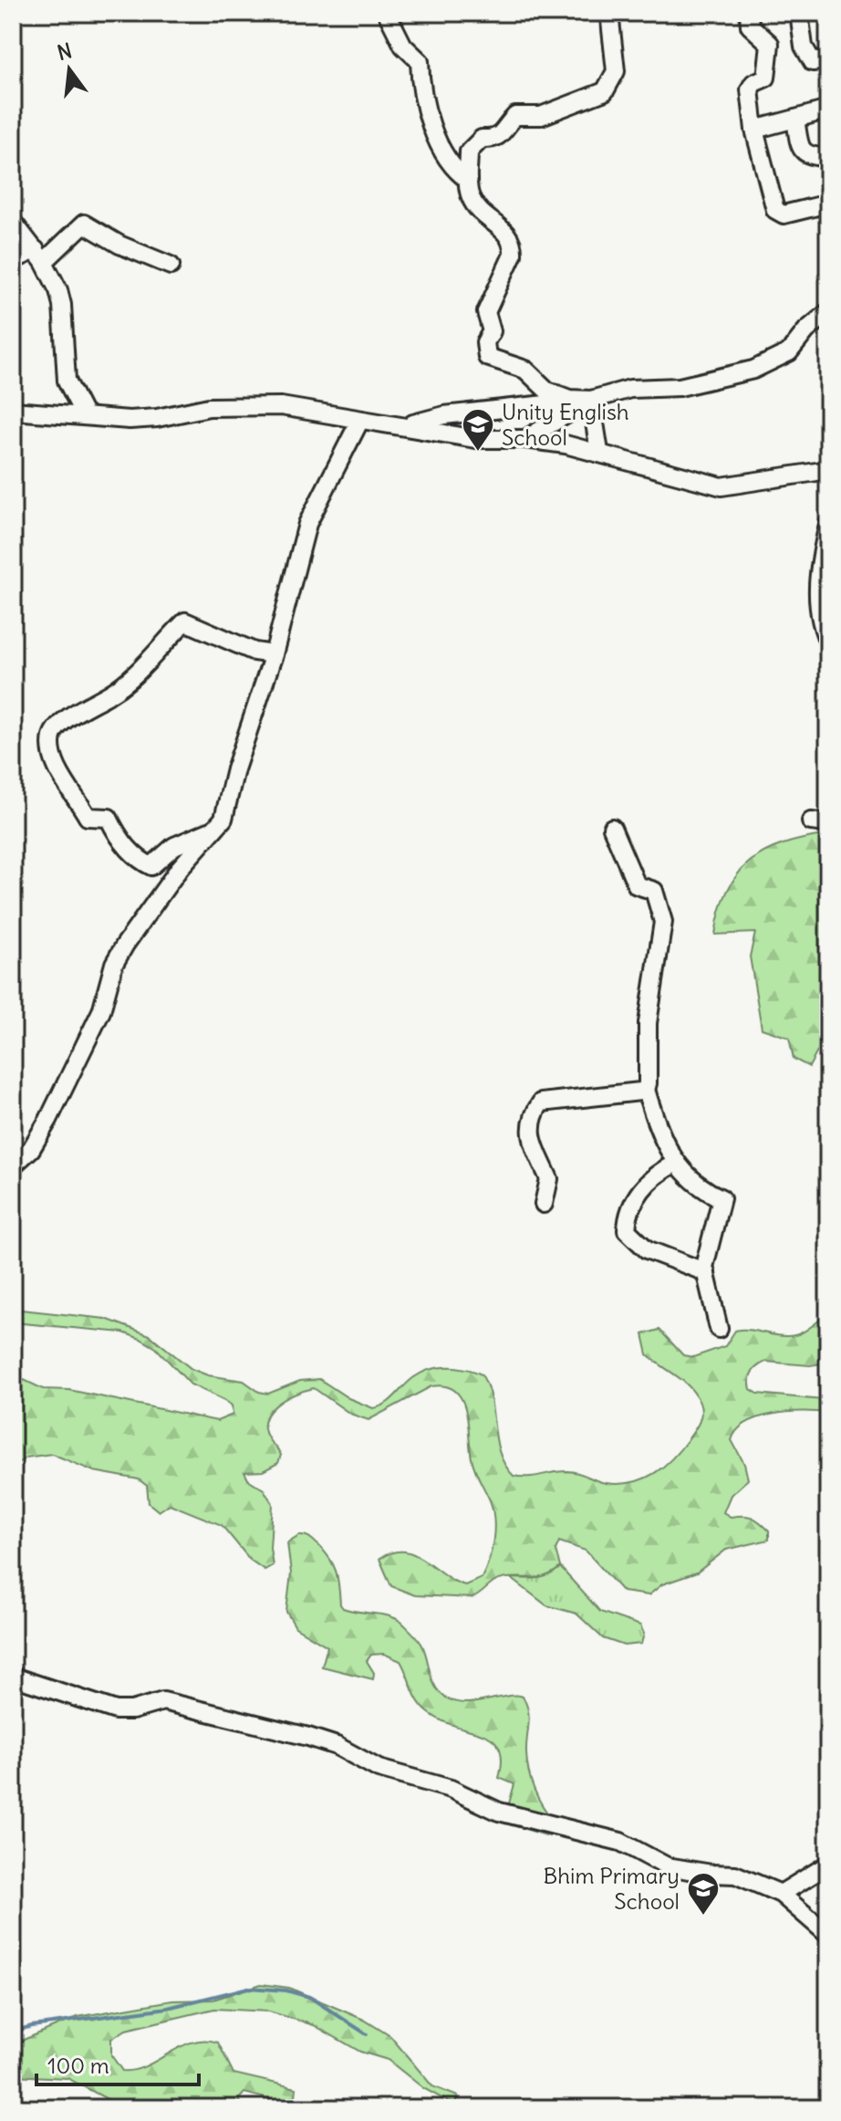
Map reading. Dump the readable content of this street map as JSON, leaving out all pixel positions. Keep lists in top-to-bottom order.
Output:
{
  "places": {
    "school or university": ["Unity English School", "Bhim Primary School"]
  },
  "scale_bar": "100 m",
  "north": "top"
}
